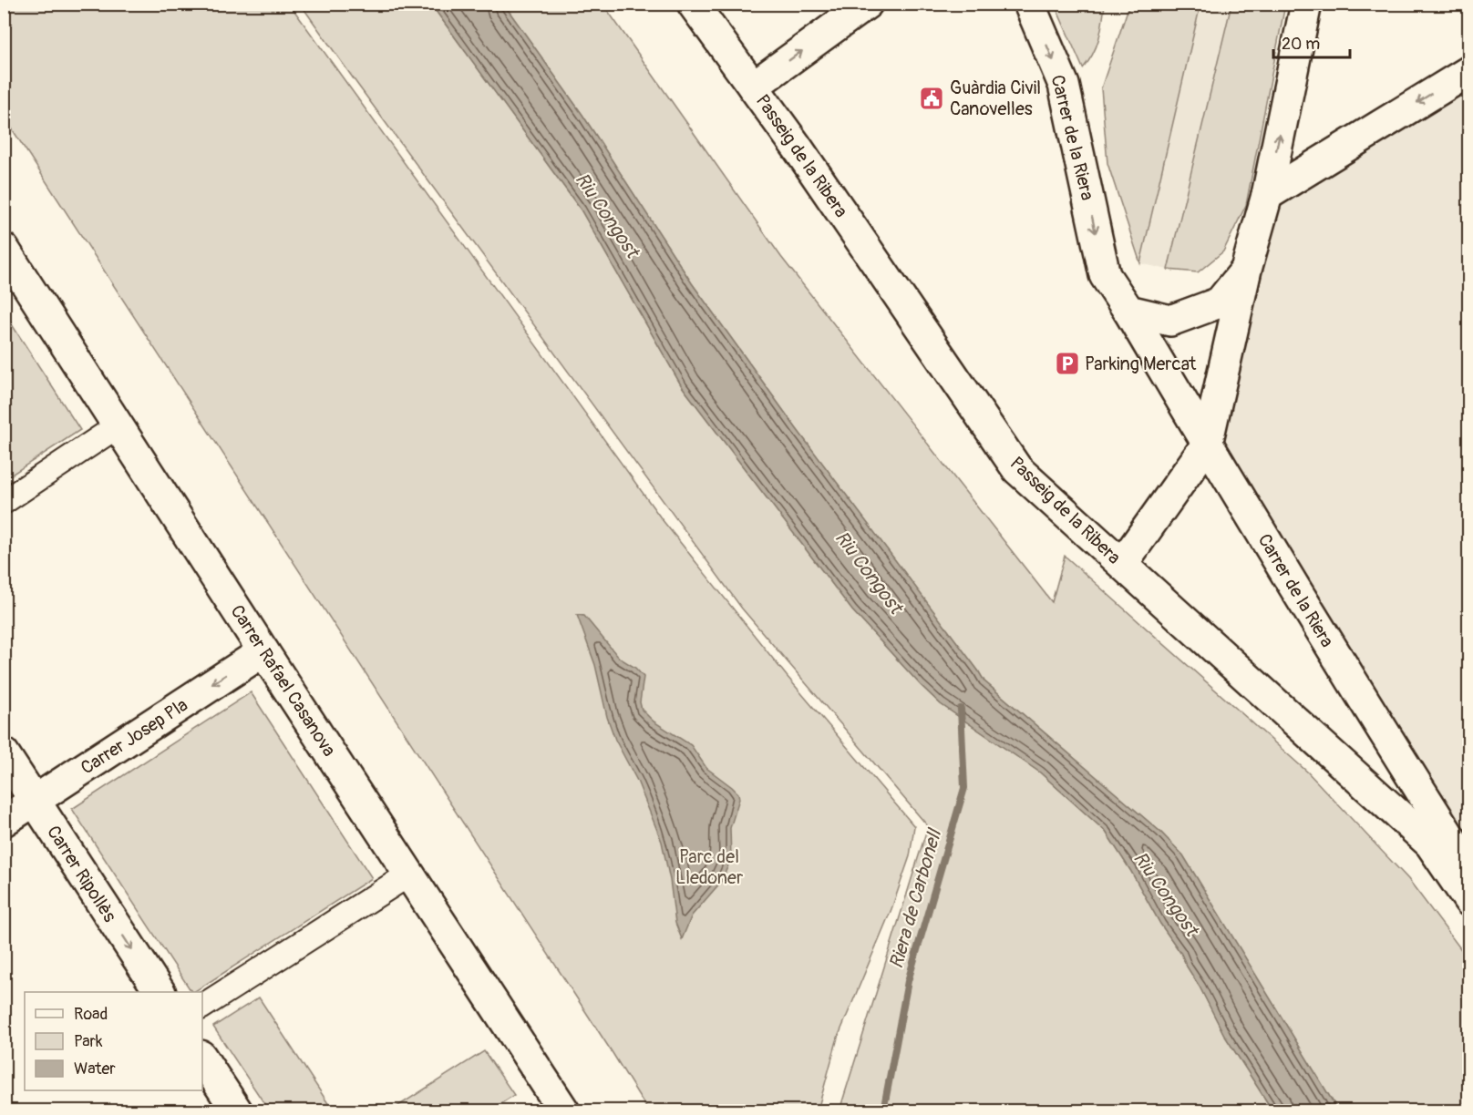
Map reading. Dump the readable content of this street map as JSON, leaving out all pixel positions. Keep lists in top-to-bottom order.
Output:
{
  "streets": {
    "street": [
      "Carrer de la Riera",
      "Passeig de la Ribera",
      "Carrer Rafael Casanova",
      "Carrer Josep Pla",
      "Carrer Ripollès"
    ]
  },
  "crossings": [
    ["Carrer Rafael Casanova", "Carrer Josep Pla"],
    ["Carrer Josep Pla", "Carrer Ripollès"]
  ],
  "one_way": ["Carrer Ripollès"],
  "water": ["Riu Congost", "Riera de Carbonell"],
  "parks": ["Parc del Lledoner"],
  "places": {
    "public building": ["Guàrdia Civil Canovelles"],
    "parking": ["Parking Mercat"]
  },
  "legend": ["Road", "Park", "Water"],
  "scale_bar": "20 m"
}
